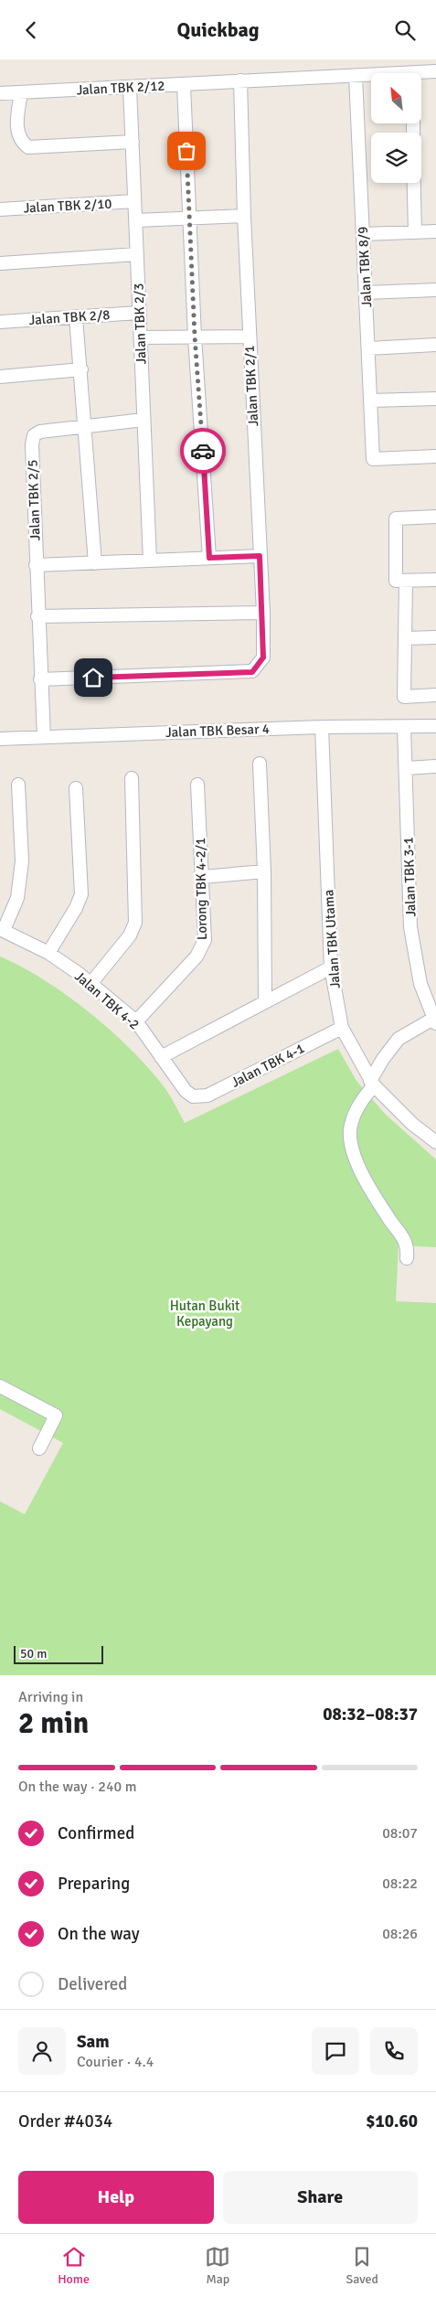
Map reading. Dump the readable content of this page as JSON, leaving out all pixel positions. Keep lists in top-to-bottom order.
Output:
{
  "streets": {
    "street": [
      "Jalan TBK 2/12",
      "Jalan TBK 2/10",
      "Jalan TBK 8/9",
      "Jalan TBK 2/8",
      "Jalan TBK 2/3",
      "Jalan TBK 2/1",
      "Jalan TBK 2/5",
      "Jalan TBK Besar 4",
      "Jalan TBK 3-1",
      "Lorong TBK 4-2/1",
      "Jalan TBK Utama",
      "Jalan TBK 4-2",
      "Jalan TBK 4-1"
    ]
  },
  "crossings": [
    ["Jalan TBK 2/12", "Jalan TBK 2/3"],
    ["Jalan TBK 2/10", "Jalan TBK 2/3"],
    ["Jalan TBK 2/8", "Jalan TBK 2/3"],
    ["Jalan TBK 2/1", "Jalan TBK 2/5"],
    ["Jalan TBK 2/5", "Jalan TBK Besar 4"],
    ["Jalan TBK Besar 4", "Jalan TBK 3-1"],
    ["Jalan TBK Besar 4", "Jalan TBK Utama"],
    ["Lorong TBK 4-2/1", "Jalan TBK 4-2"],
    ["Jalan TBK Utama", "Jalan TBK 4-1"],
    ["Jalan TBK 4-2", "Jalan TBK 4-1"]
  ],
  "parks": ["Hutan Bukit Kepayang"],
  "scale_bar": "50 m",
  "north": "top left",
  "page": {
    "header": "Quickbag",
    "scale": "50 m",
    "heading": ["2 min", "Arriving in", "08:32–08:37"],
    "panel": [
      "Sam",
      "Courier · 4.4",
      "Order #4034",
      "$10.60"
    ],
    "bar": "On the way · 240 m",
    "list": [
      ["Confirmed", "08:07"],
      ["Preparing", "08:22"],
      ["On the way", "08:26"],
      "Delivered"
    ],
    "buttons": ["Help", "Share"],
    "tabs": ["Home", "Map", "Saved"]
  }
}
